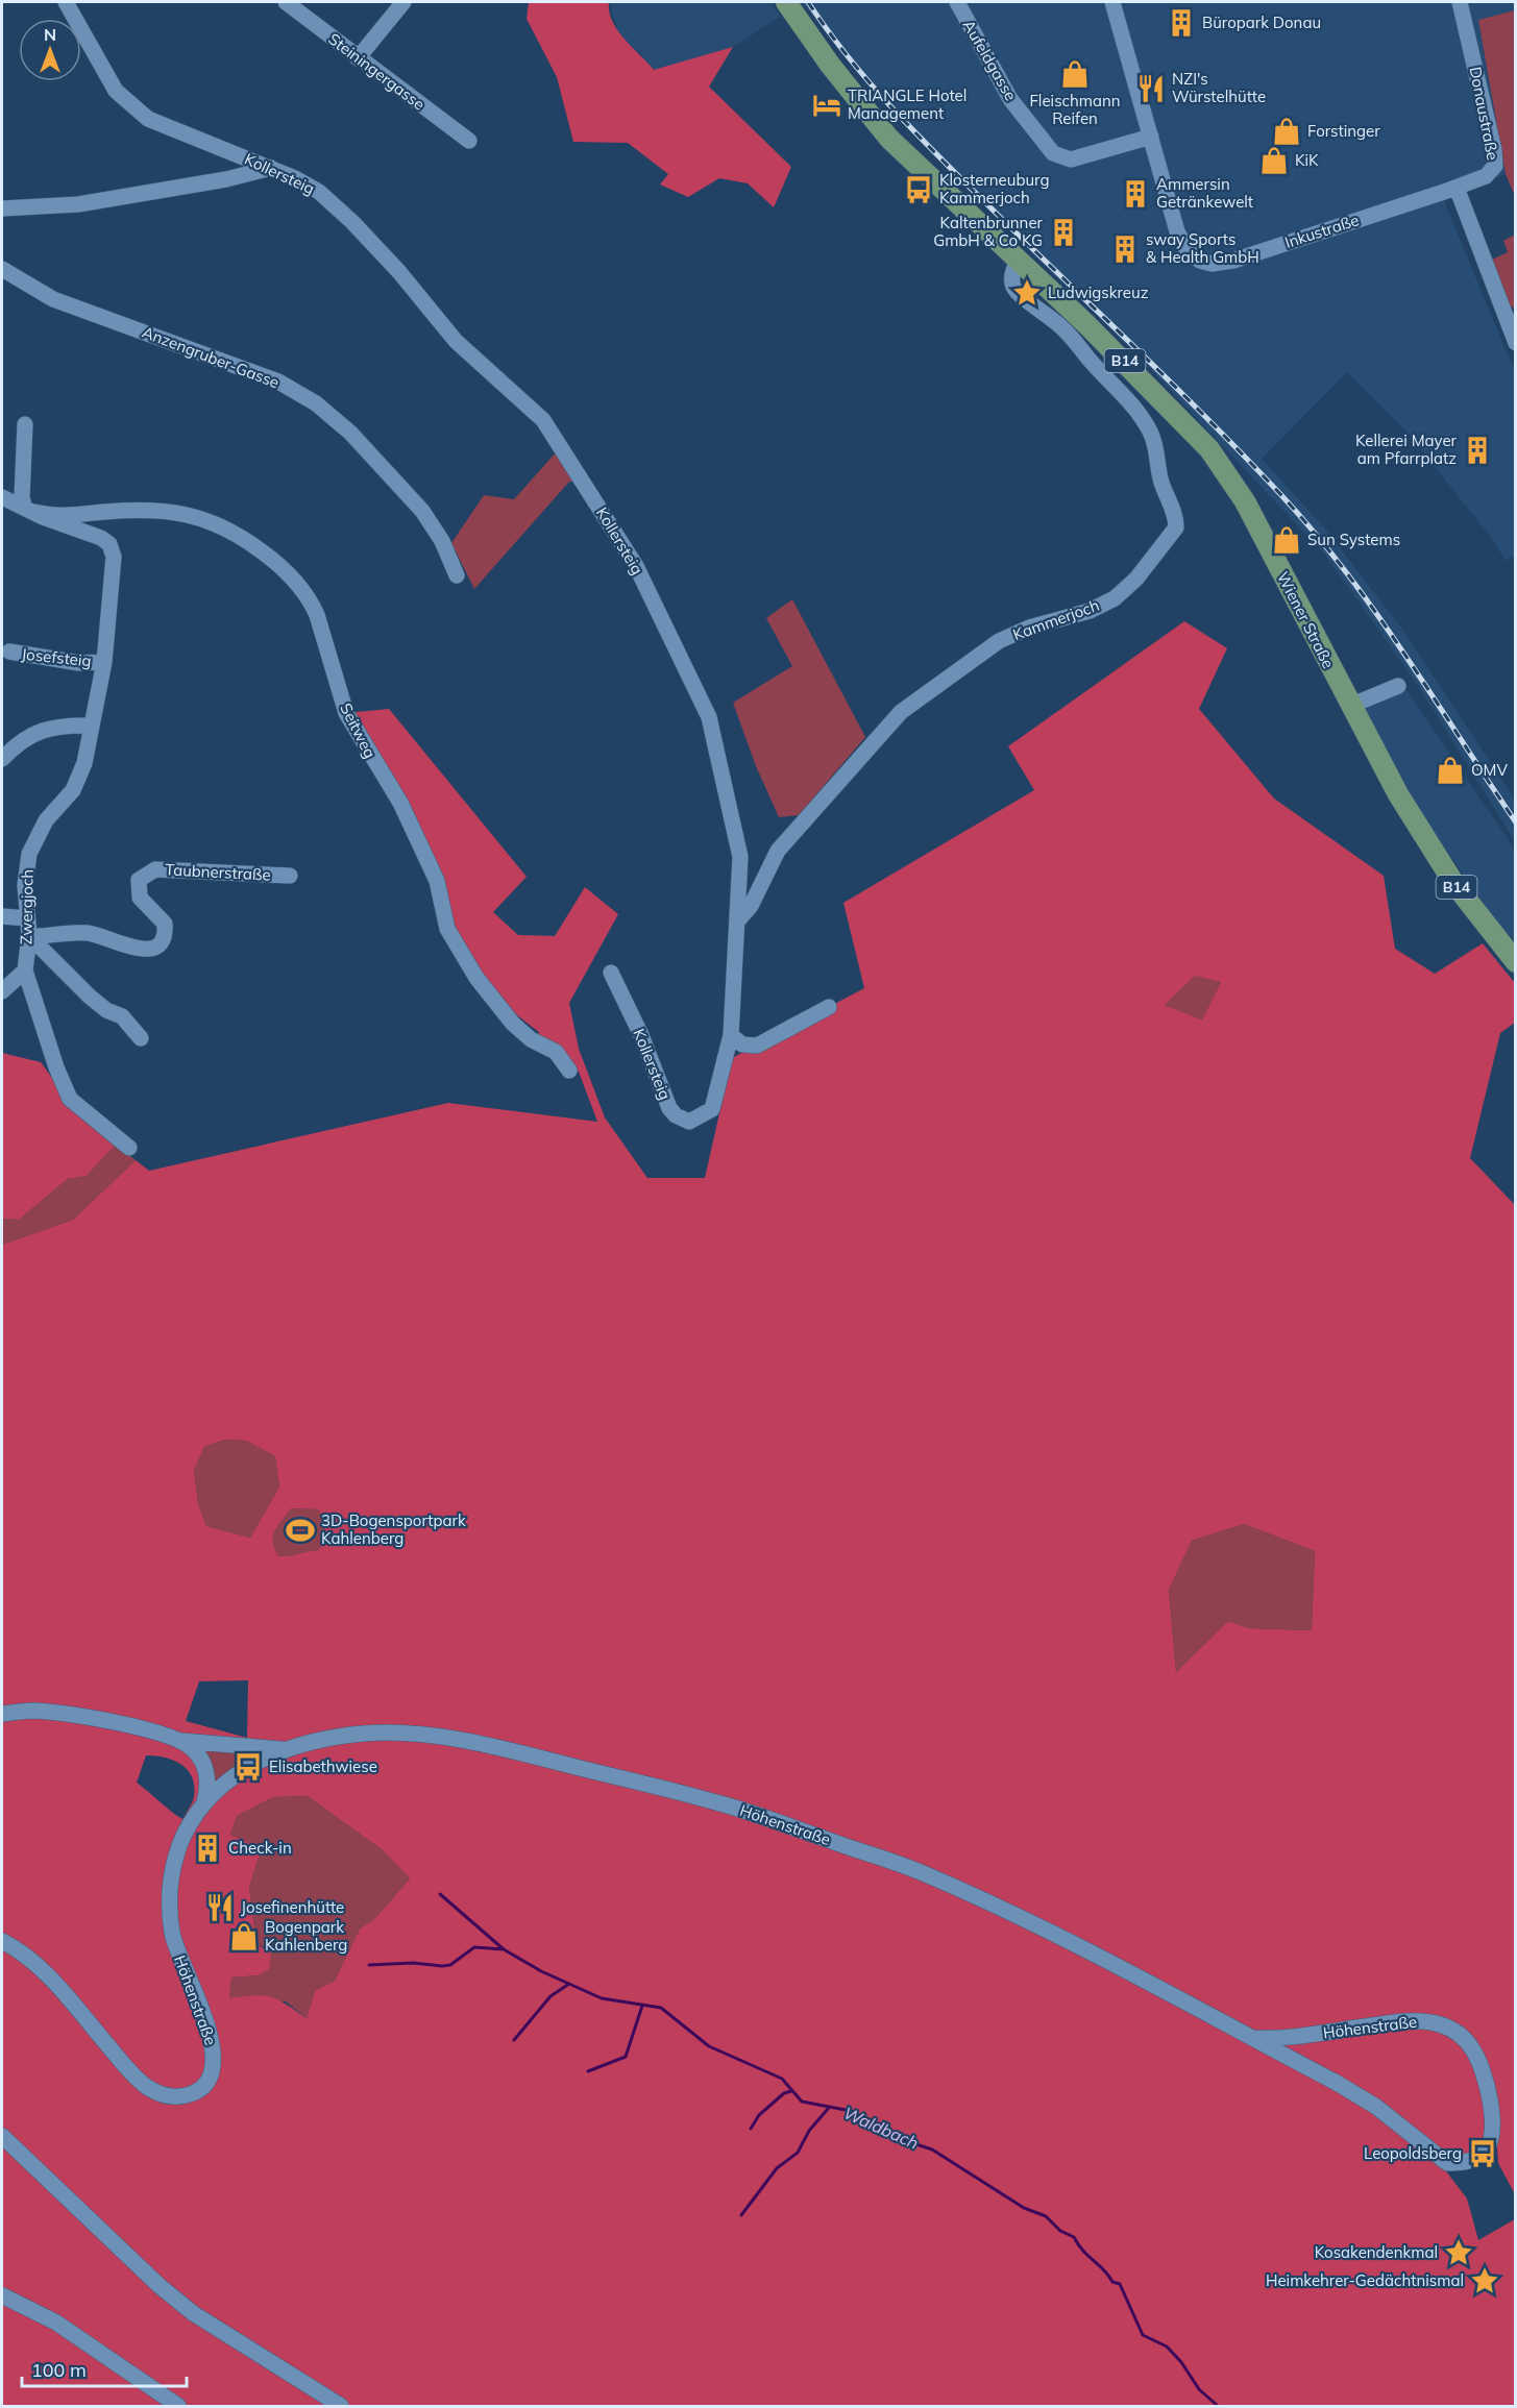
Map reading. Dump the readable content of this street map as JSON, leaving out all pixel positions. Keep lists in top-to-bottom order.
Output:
{
  "streets": {
    "main road": ["B14", "Wiener Straße"],
    "street": [
      "Aufeldgasse",
      "Steiningergasse",
      "Donaustraße",
      "Kollersteig",
      "Inkustraße",
      "Anzengruber-Gasse",
      "Kammerjoch",
      "Josefsteig",
      "Seitweg",
      "Taubnerstraße",
      "Zwergjoch",
      "Höhenstraße"
    ]
  },
  "crossings": [
    ["Aufeldgasse", "Inkustraße"],
    ["Donaustraße", "Inkustraße"],
    ["Kollersteig", "Kammerjoch"],
    ["Kammerjoch", "Wiener Straße"],
    ["Josefsteig", "Zwergjoch"],
    ["Seitweg", "Zwergjoch"],
    ["Taubnerstraße", "Zwergjoch"]
  ],
  "water": ["Waldbach"],
  "places": {
    "building": [
      "Büropark Donau",
      "Ammersin Getränkewelt",
      "Kaltenbrunner GmbH & Co KG",
      "sway Sports & Health GmbH",
      "Kellerei Mayer am Pfarrplatz",
      "Check-in"
    ],
    "shop": [
      "Fleischmann Reifen",
      "Forstinger",
      "KiK",
      "Sun Systems",
      "OMV",
      "Bogenpark Kahlenberg"
    ],
    "restaurant": ["NZI's Würstelhütte", "Josefinenhütte"],
    "hotel": ["TRIANGLE Hotel Management"],
    "bus stop": ["Klosterneuburg Kammerjoch", "Elisabethwiese", "Leopoldsberg"],
    "place": ["Ludwigskreuz", "Kosakendenkmal", "Heimkehrer-Gedächtnismal"],
    "sports": ["3D-Bogensportpark Kahlenberg"]
  },
  "scale_bar": "100 m",
  "north": "top"
}
